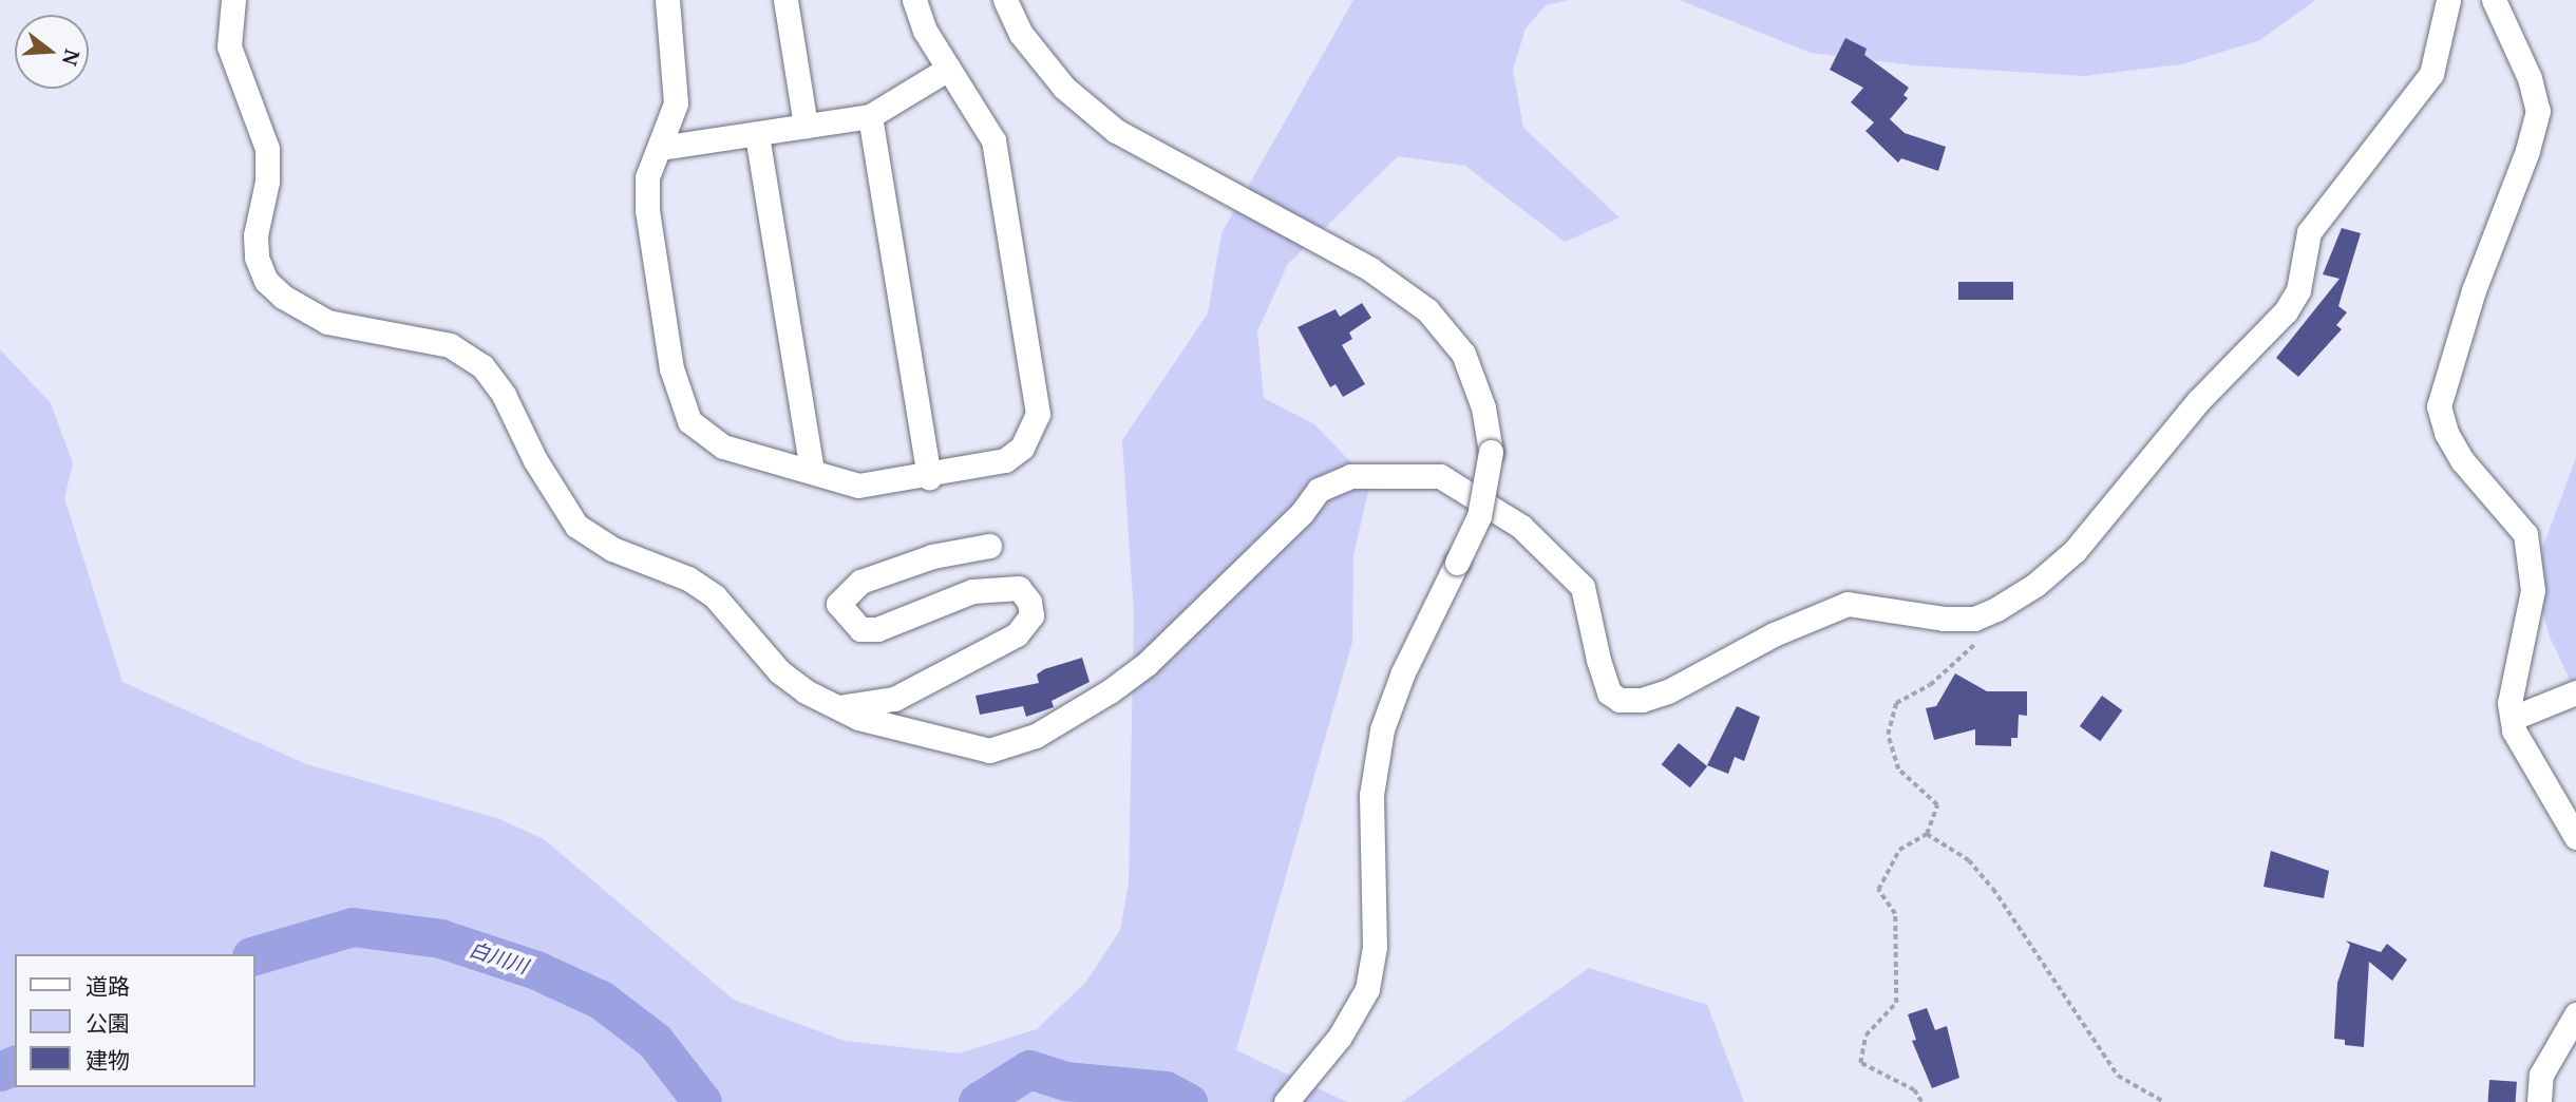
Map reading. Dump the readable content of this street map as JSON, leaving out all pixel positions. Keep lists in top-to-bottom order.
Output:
{
  "water": ["白川川"],
  "legend": ["道路", "公園", "建物"],
  "north": "right"
}
